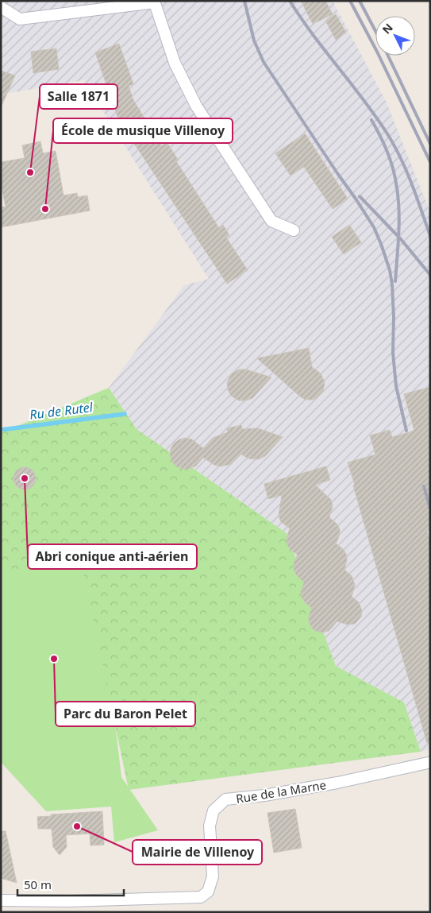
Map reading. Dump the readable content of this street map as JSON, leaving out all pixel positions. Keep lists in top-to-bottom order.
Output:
{
  "streets": {
    "street": ["Rue de la Marne"]
  },
  "water": ["Ru de Rutel"],
  "places": [
    "Salle 1871",
    "École de musique Villenoy",
    "Abri conique anti-aérien",
    "Parc du Baron Pelet",
    "Mairie de Villenoy"
  ],
  "scale_bar": "50 m",
  "north": "top left"
}
